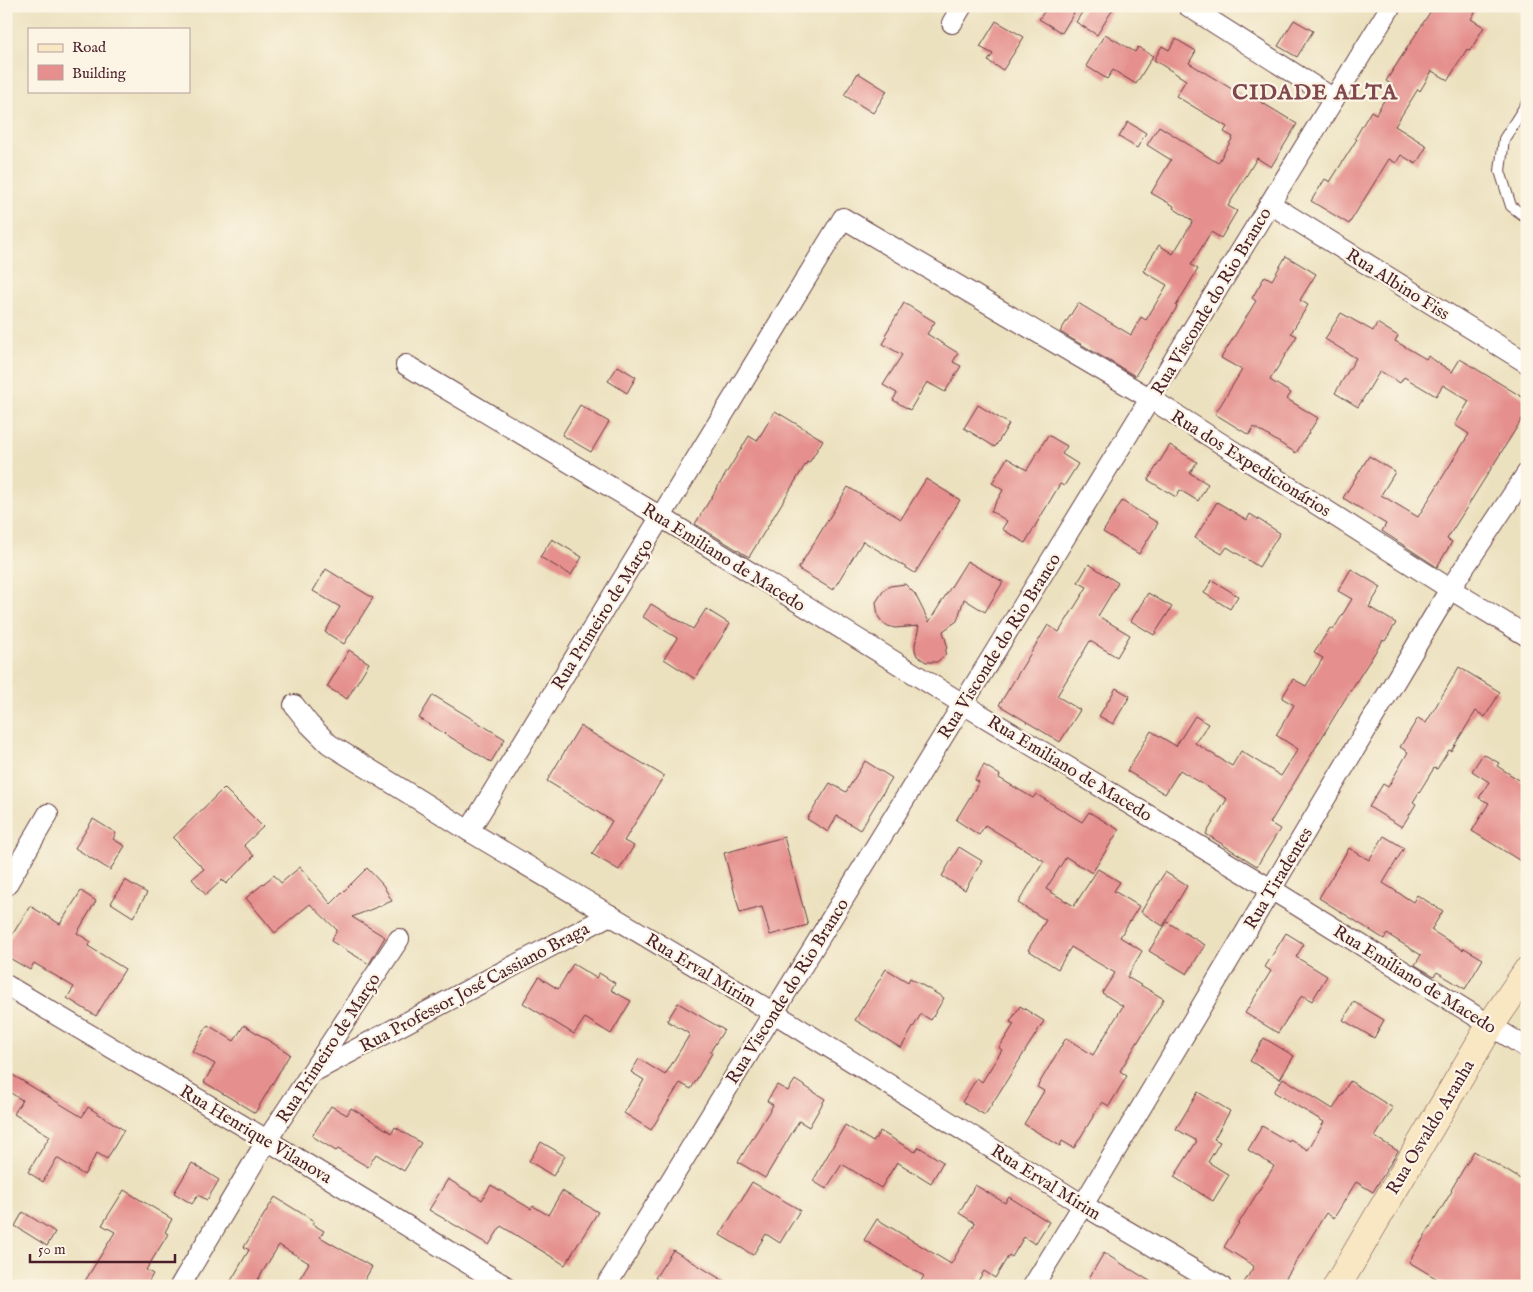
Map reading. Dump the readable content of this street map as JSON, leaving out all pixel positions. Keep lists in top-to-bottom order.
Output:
{
  "streets": {
    "main road": ["Rua Osvaldo Aranha"],
    "street": [
      "Rua Albino Fiss",
      "Rua Visconde do Rio Branco",
      "Rua dos Expedicionários",
      "Rua Emiliano de Macedo",
      "Rua Primeiro de Março",
      "Rua Tiradentes",
      "Rua Erval Mirim",
      "Rua Professor José Cassiano Braga",
      "Rua Henrique Vilanova"
    ]
  },
  "crossings": [
    ["Rua Albino Fiss", "Rua Visconde do Rio Branco"],
    ["Rua Visconde do Rio Branco", "Rua dos Expedicionários"],
    ["Rua Visconde do Rio Branco", "Rua Emiliano de Macedo"],
    ["Rua Visconde do Rio Branco", "Rua Erval Mirim"],
    ["Rua dos Expedicionários", "Rua Primeiro de Março"],
    ["Rua dos Expedicionários", "Rua Tiradentes"],
    ["Rua Emiliano de Macedo", "Rua Primeiro de Março"],
    ["Rua Emiliano de Macedo", "Rua Tiradentes"],
    ["Rua Emiliano de Macedo", "Rua Osvaldo Aranha"],
    ["Rua Primeiro de Março", "Rua Erval Mirim"],
    ["Rua Primeiro de Março", "Rua Professor José Cassiano Braga"],
    ["Rua Primeiro de Março", "Rua Henrique Vilanova"],
    ["Rua Tiradentes", "Rua Erval Mirim"],
    ["Rua Erval Mirim", "Rua Professor José Cassiano Braga"]
  ],
  "districts": ["CIDADE ALTA"],
  "legend": ["Road", "Building"],
  "scale_bar": "50 m"
}
